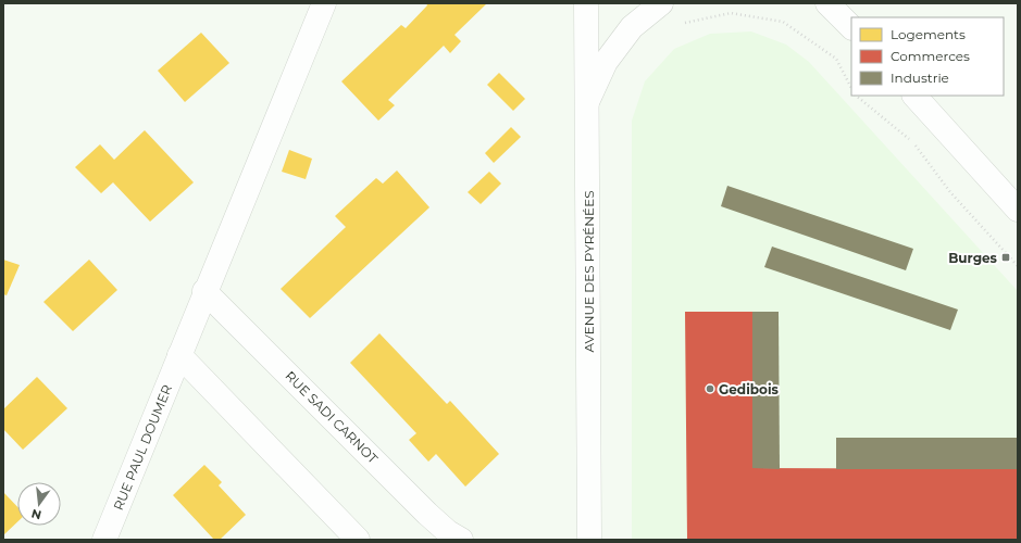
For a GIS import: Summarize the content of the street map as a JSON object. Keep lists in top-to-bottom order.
{
  "streets": {
    "street": ["AVENUE DES PYRÉNÉES", "RUE SADI CARNOT", "RUE PAUL DOUMER"]
  },
  "places": {
    "transit": ["Burges"],
    "other": ["Gedibois"]
  },
  "legend": ["Logements", "Commerces", "Industrie"],
  "north": "bottom"
}
